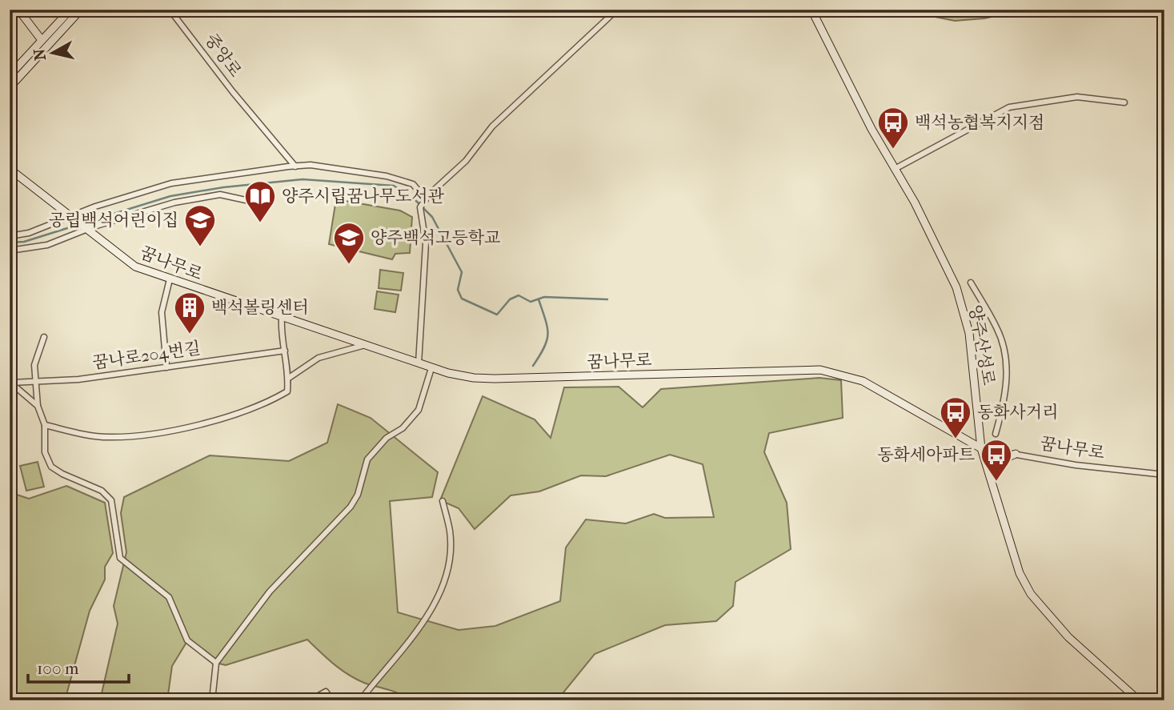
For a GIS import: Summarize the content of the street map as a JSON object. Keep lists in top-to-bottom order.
{
  "streets": {
    "street": [
      "중앙로",
      "꿈나무로",
      "양주산성로",
      "꿈나로204번길"
    ]
  },
  "crossings": [
    ["꿈나무로", "양주산성로"]
  ],
  "places": {
    "bus stop": ["백석농협복지지점", "동화사거리", "동화세아파트"],
    "library": ["양주시립꿈나무도서관"],
    "school or university": ["공립백석어린이집", "양주백석고등학교"],
    "building": ["백석볼링센터"]
  },
  "scale_bar": "100 m",
  "north": "left"
}
